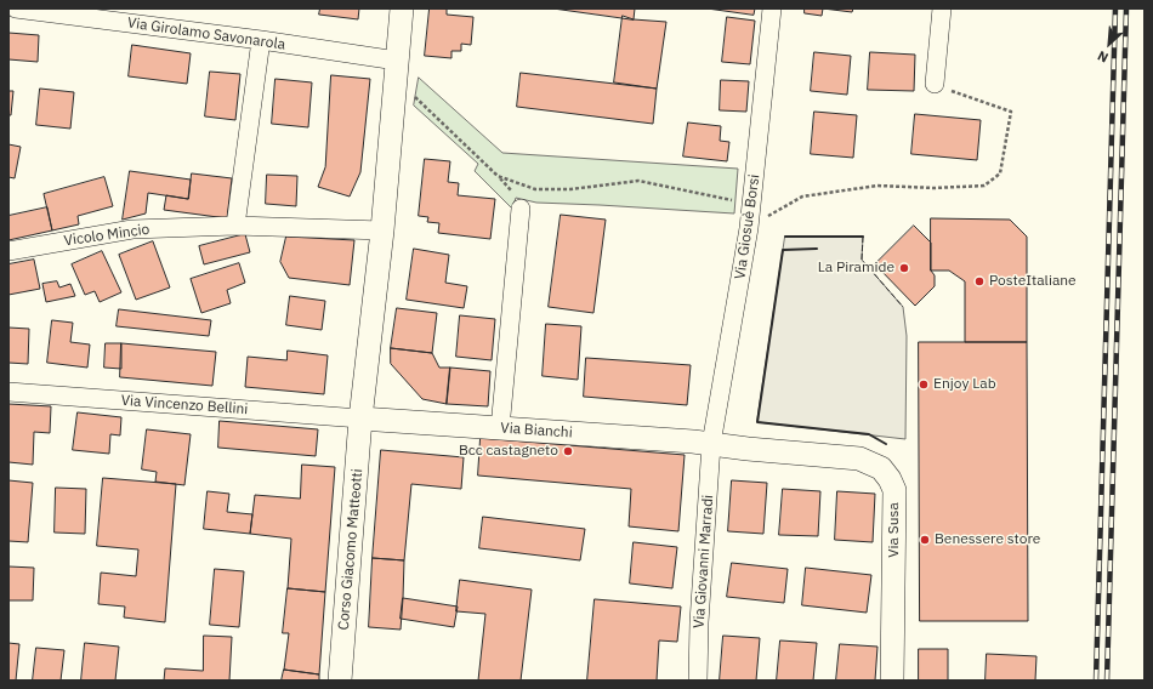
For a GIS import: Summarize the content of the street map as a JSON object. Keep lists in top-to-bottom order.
{
  "streets": {
    "street": [
      "Via Girolamo Savonarola",
      "Via Giosuè Borsi",
      "Vicolo Mincio",
      "Via Vincenzo Bellini",
      "Via Bianchi",
      "Via Susa",
      "Corso Giacomo Matteotti",
      "Via Giovanni Marradi"
    ]
  },
  "crossings": [
    ["Via Girolamo Savonarola", "Corso Giacomo Matteotti"],
    ["Via Giosuè Borsi", "Via Bianchi"],
    ["Via Giosuè Borsi", "Via Susa"],
    ["Via Giosuè Borsi", "Via Giovanni Marradi"],
    ["Vicolo Mincio", "Corso Giacomo Matteotti"],
    ["Via Vincenzo Bellini", "Via Bianchi"],
    ["Via Vincenzo Bellini", "Corso Giacomo Matteotti"],
    ["Via Bianchi", "Via Susa"],
    ["Via Bianchi", "Corso Giacomo Matteotti"],
    ["Via Bianchi", "Via Giovanni Marradi"],
    ["Via Susa", "Via Giovanni Marradi"]
  ],
  "places": [
    "La Piramide",
    "PosteItaliane",
    "Enjoy Lab",
    "Bcc castagneto",
    "Benessere store"
  ],
  "north": "bottom left"
}
